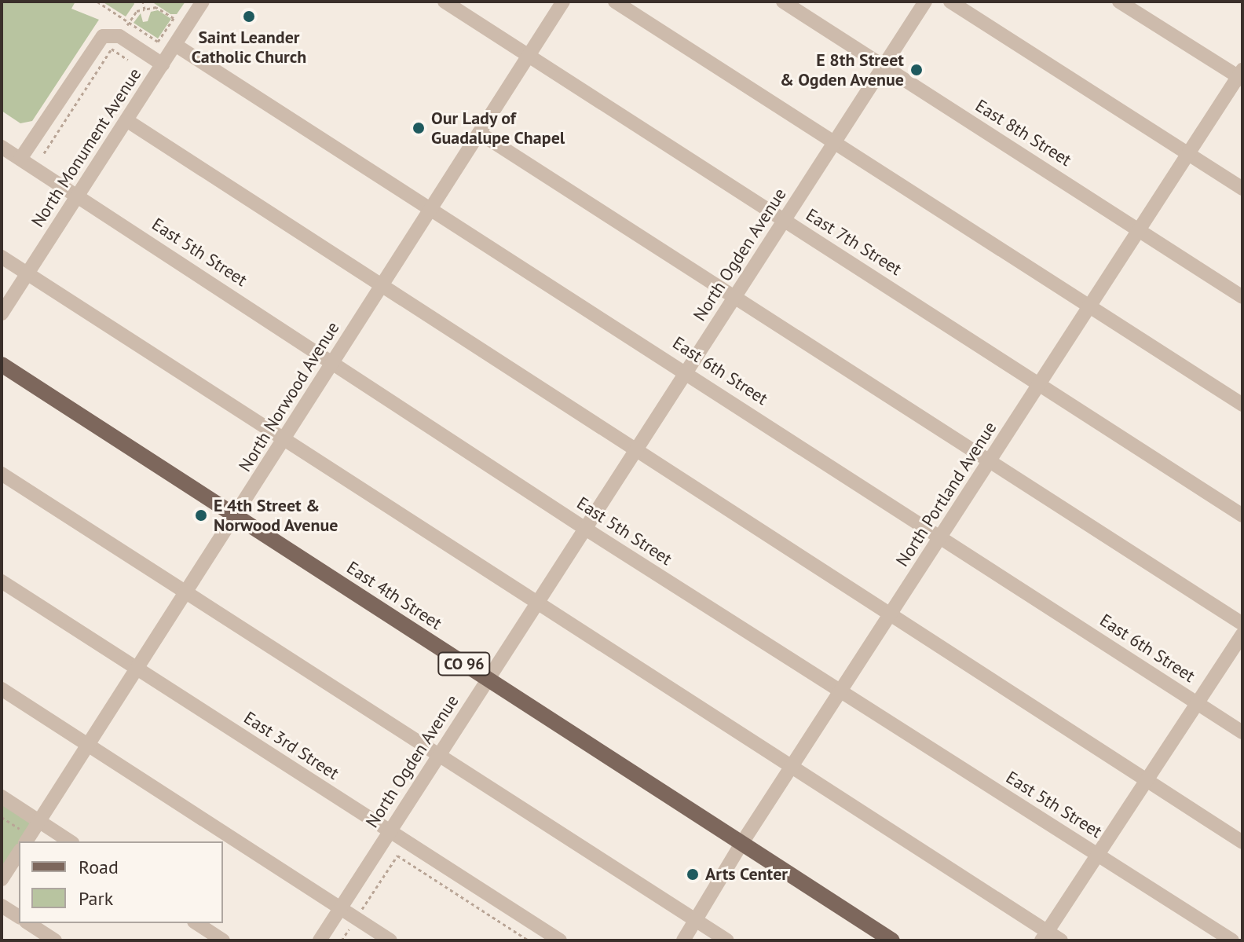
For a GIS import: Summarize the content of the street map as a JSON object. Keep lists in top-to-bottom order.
{
  "streets": {
    "main road": ["East 4th Street", "CO 96"],
    "street": [
      "East 8th Street",
      "North Monument Avenue",
      "East 7th Street",
      "East 5th Street",
      "North Ogden Avenue",
      "East 6th Street",
      "North Norwood Avenue",
      "North Portland Avenue",
      "East 3rd Street"
    ]
  },
  "crossings": [
    ["East 8th Street", "North Ogden Avenue"],
    ["East 8th Street", "North Portland Avenue"],
    ["North Monument Avenue", "East 5th Street"],
    ["North Monument Avenue", "East 6th Street"],
    ["East 7th Street", "North Ogden Avenue"],
    ["East 7th Street", "North Norwood Avenue"],
    ["East 7th Street", "North Portland Avenue"],
    ["East 5th Street", "North Ogden Avenue"],
    ["East 5th Street", "North Norwood Avenue"],
    ["East 5th Street", "North Portland Avenue"],
    ["North Ogden Avenue", "East 6th Street"],
    ["North Ogden Avenue", "East 4th Street"],
    ["North Ogden Avenue", "East 3rd Street"],
    ["East 6th Street", "North Norwood Avenue"],
    ["East 6th Street", "North Portland Avenue"],
    ["North Norwood Avenue", "East 4th Street"],
    ["North Norwood Avenue", "East 3rd Street"],
    ["North Portland Avenue", "East 4th Street"]
  ],
  "places": [
    "Saint Leander Catholic Church",
    "E 8th Street & Ogden Avenue",
    "Our Lady of Guadalupe Chapel",
    "E 4th Street & Norwood Avenue",
    "Arts Center"
  ],
  "legend": ["Road", "Park"]
}
